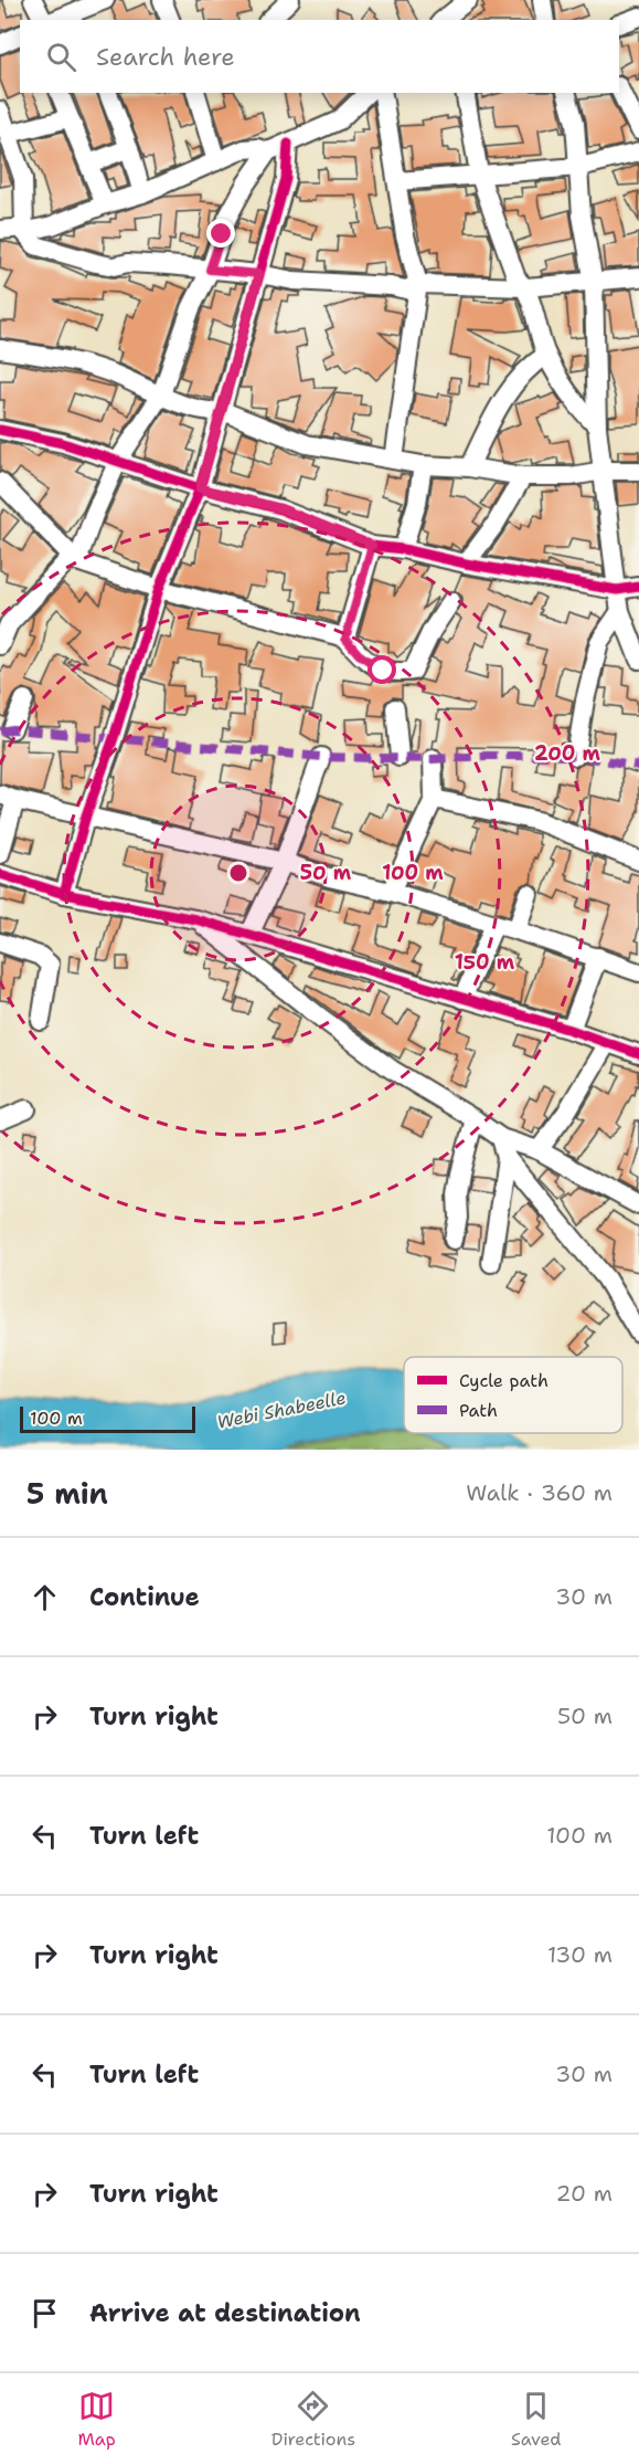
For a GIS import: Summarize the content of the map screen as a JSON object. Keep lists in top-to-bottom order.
{
  "water": ["Webi Shabeelle"],
  "legend": ["Cycle path", "Path"],
  "scale_bar": "100 m",
  "page": {
    "search": "Search here",
    "scale": "100 m",
    "heading": ["5 min", "Walk · 360 m"],
    "list": [
      ["Continue", "30 m"],
      ["Turn right", "50 m"],
      ["Turn left", "100 m"],
      ["Turn right", "130 m"],
      ["Turn left", "30 m"],
      ["Turn right", "20 m"],
      "Arrive at destination"
    ],
    "nav": ["Map", "Directions", "Saved"]
  },
  "rings": [
    "200 m",
    "50 m",
    "100 m",
    "150 m"
  ]
}
